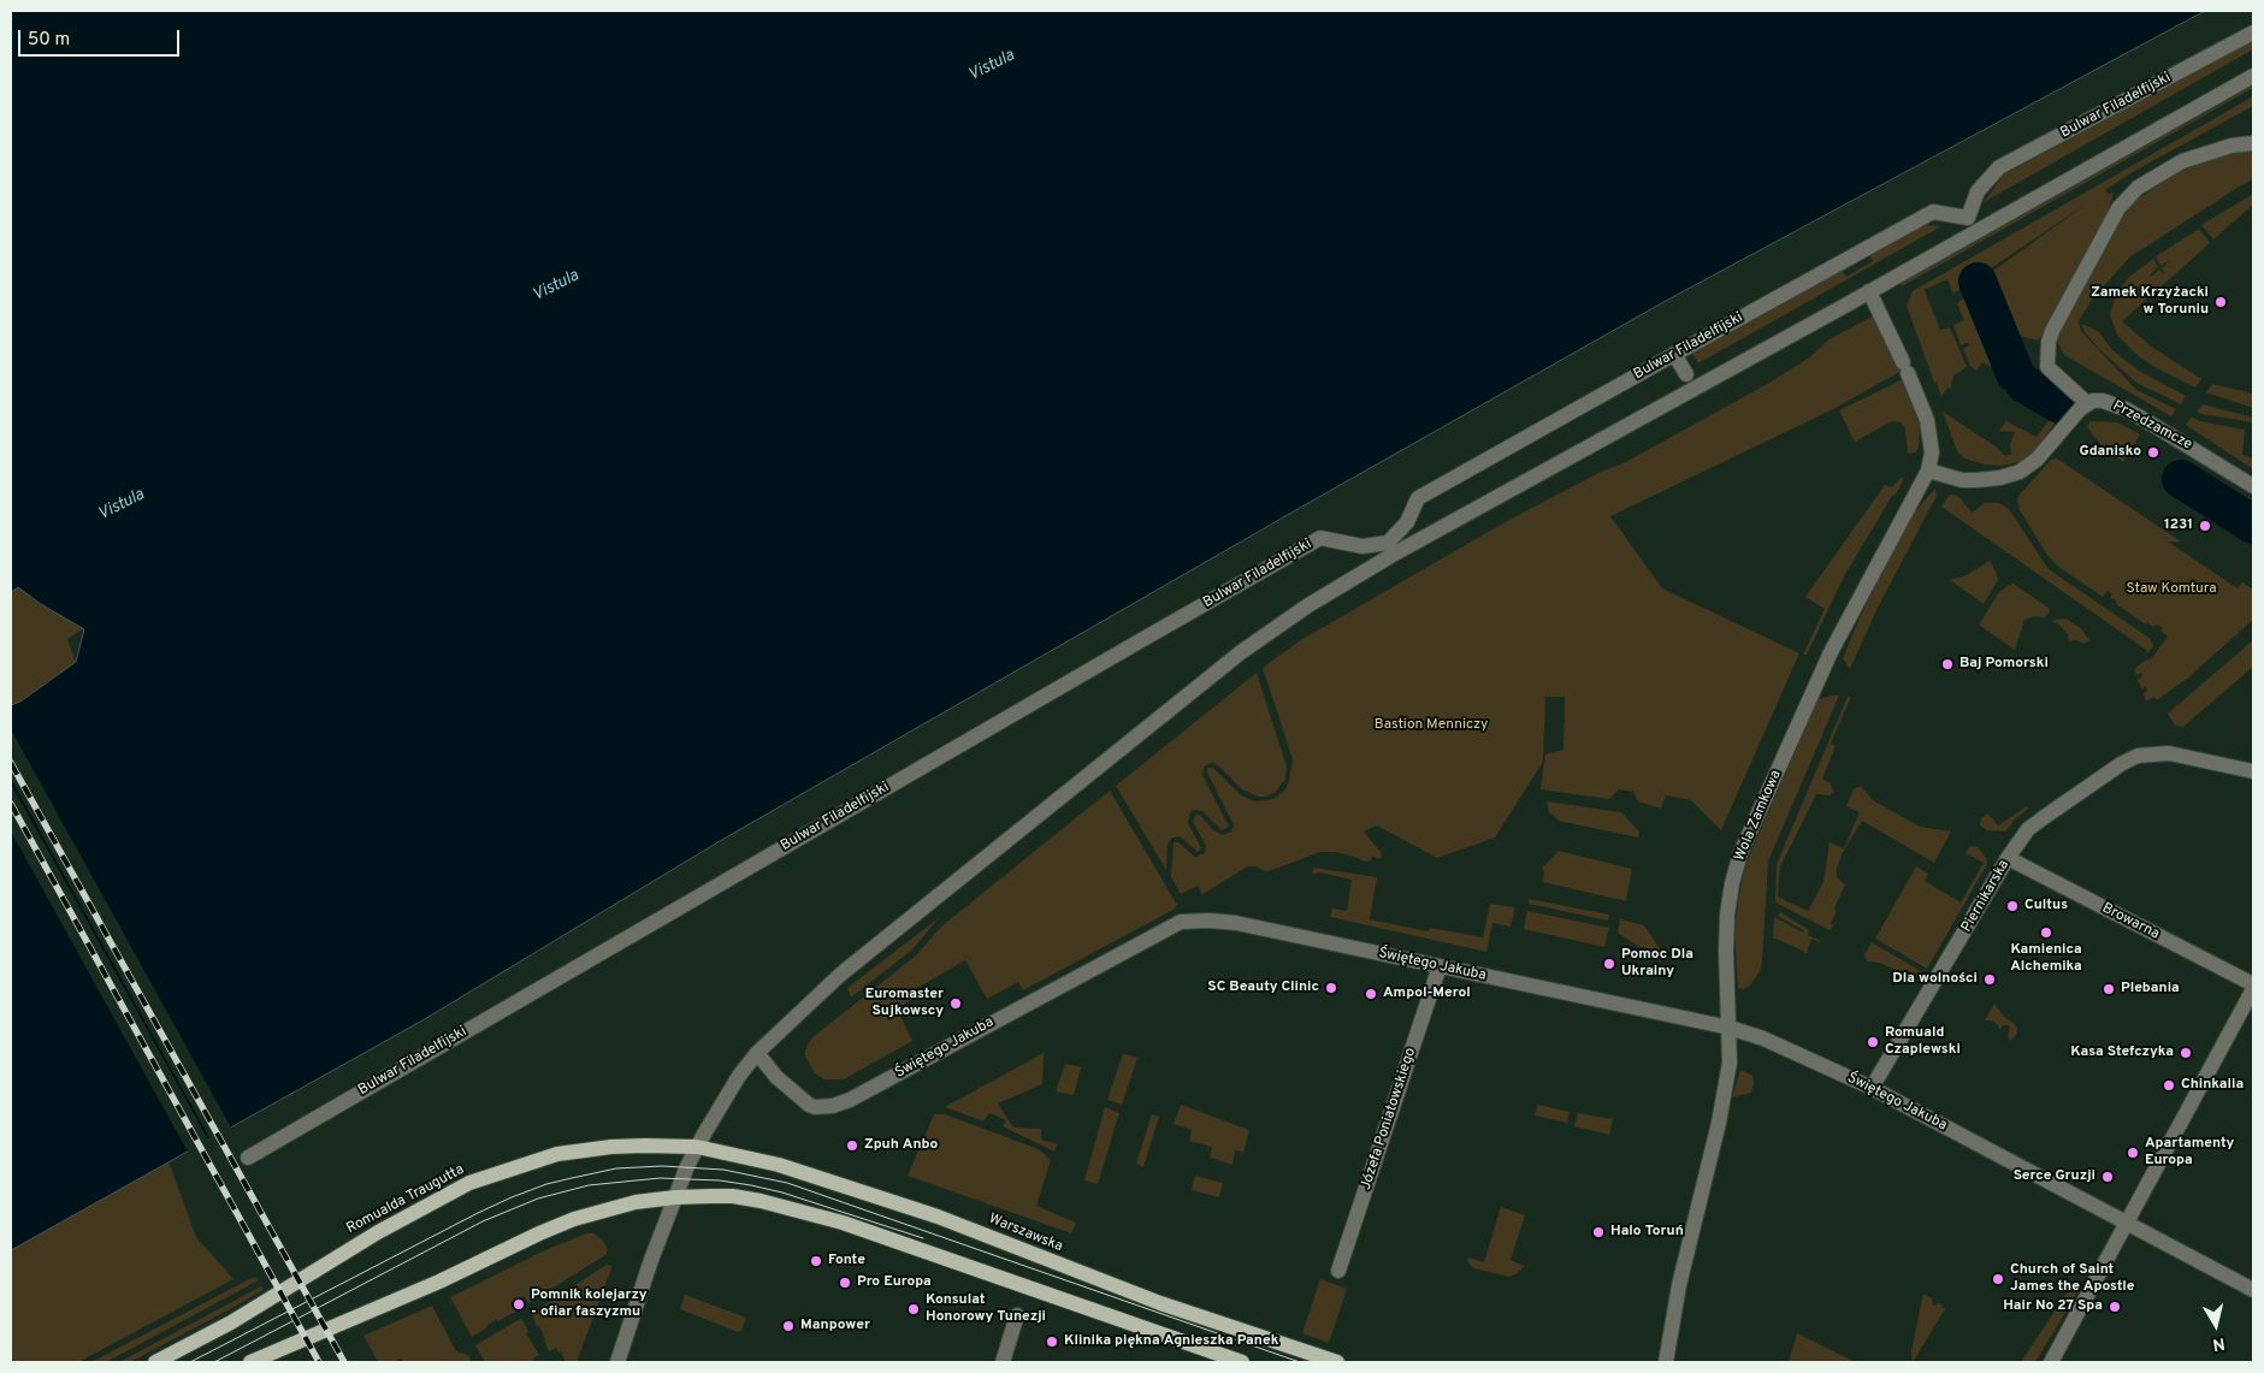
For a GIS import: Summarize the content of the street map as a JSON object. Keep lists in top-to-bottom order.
{
  "streets": {
    "main road": ["Romualda Traugutta", "Warszawska"],
    "street": [
      "Bulwar Filadelfijski",
      "Przedzamcze",
      "Wola Zamkowa",
      "Piernikarska",
      "Browarna",
      "Świętego Jakuba",
      "Józefa Poniatowskiego"
    ]
  },
  "crossings": [
    ["Wola Zamkowa", "Świętego Jakuba"],
    ["Piernikarska", "Browarna"],
    ["Piernikarska", "Świętego Jakuba"],
    ["Świętego Jakuba", "Józefa Poniatowskiego"],
    ["Romualda Traugutta", "Warszawska"]
  ],
  "water": ["Vistula"],
  "parks": ["Staw Komtura", "Bastion Menniczy"],
  "places": [
    "Zamek Krzyżacki w Toruniu",
    "Gdanisko",
    "1231",
    "Baj Pomorski",
    "Cultus",
    "Kamienica Alchemika",
    "Pomoc Dla Ukrainy",
    "Dla wolności",
    "SC Beauty Clinic",
    "Plebania",
    "Ampol-Merol",
    "Euromaster Sujkowscy",
    "Romuald Czaplewski",
    "Kasa Stefczyka",
    "Chinkalia",
    "Zpuh Anbo",
    "Apartamenty Europa",
    "Serce Gruzji",
    "Halo Toruń",
    "Fonte",
    "Church of Saint James the Apostle",
    "Pro Europa",
    "Pomnik kolejarzy - ofiar faszyzmu",
    "Hair No 27 Spa",
    "Konsulat Honorowy Tunezji",
    "Manpower",
    "Klinika piękna Agnieszka Panek"
  ],
  "scale_bar": "50 m",
  "north": "bottom"
}
